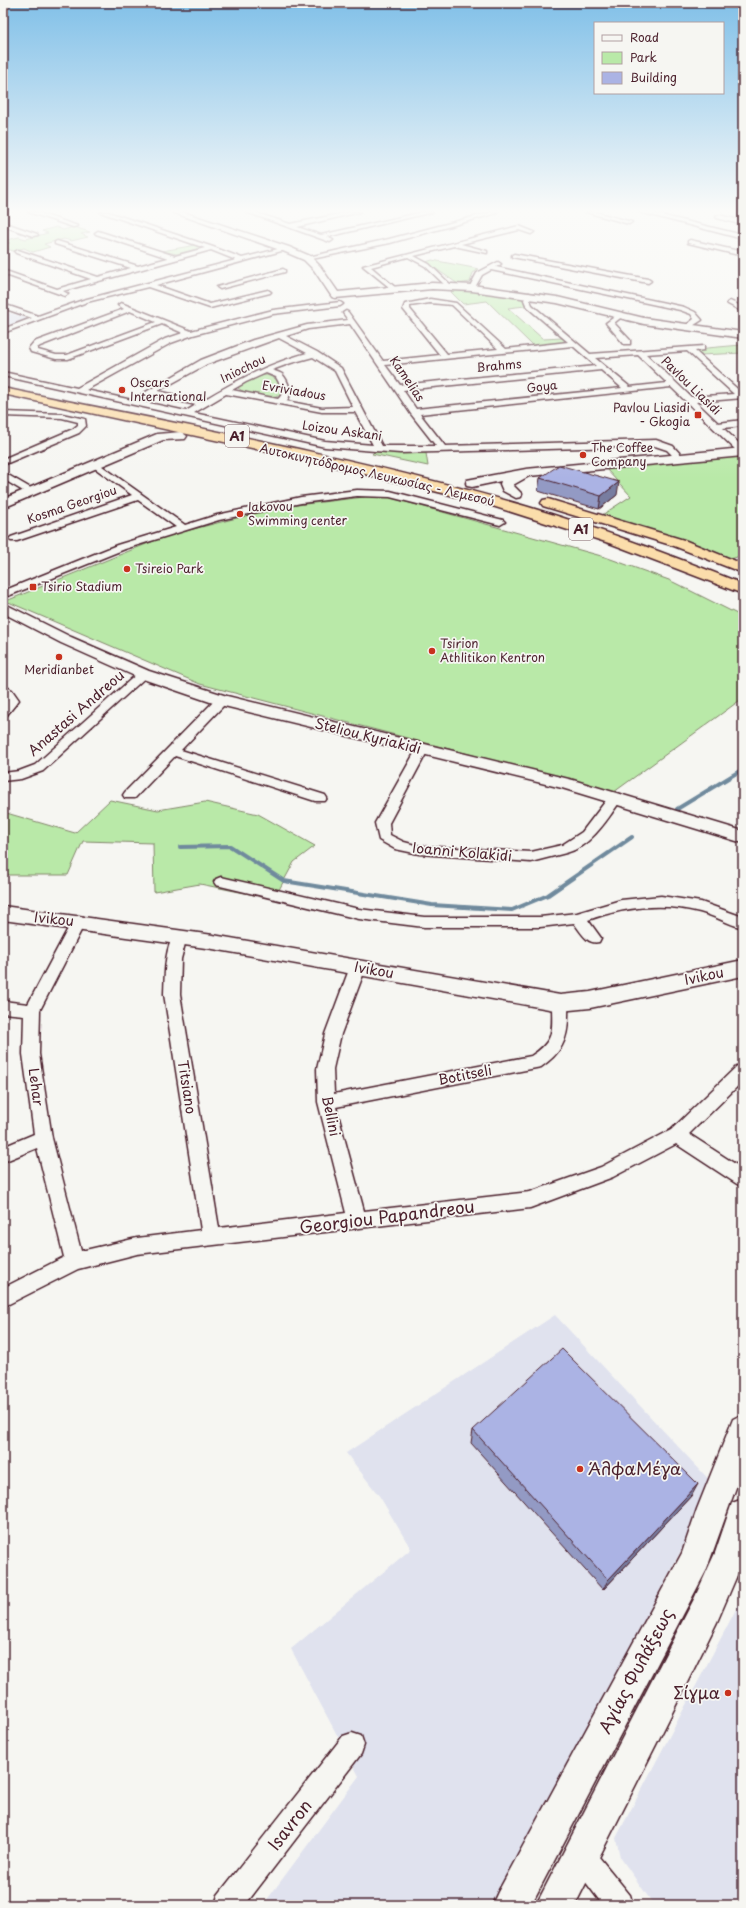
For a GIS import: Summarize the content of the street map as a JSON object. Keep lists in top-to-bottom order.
{
  "streets": {
    "highway": ["A1", "Αυτοκινητόδρομος Λευκωσίας - Λεμεσού"],
    "street": [
      "Brahms",
      "Iniochou",
      "Kamelias",
      "Pavlou Liasidi",
      "Goya",
      "Evriviadous",
      "Loizou Askani",
      "Kosma Georgiou",
      "Anastasi Andreou",
      "Steliou Kyriakidi",
      "Ioanni Kolakidi",
      "Ivikou",
      "Botitseli",
      "Lehar",
      "Titsiano",
      "Bellini",
      "Georgiou Papandreou",
      "Αγίας Φυλάξεως",
      "Isavron"
    ]
  },
  "crossings": [
    ["Brahms", "Kamelias"],
    ["Iniochou", "Evriviadous"],
    ["Iniochou", "Loizou Askani"],
    ["Kamelias", "Goya"],
    ["Kamelias", "Loizou Askani"],
    ["Pavlou Liasidi", "Goya"],
    ["Anastasi Andreou", "Steliou Kyriakidi"],
    ["Steliou Kyriakidi", "Ioanni Kolakidi"],
    ["Ivikou", "Botitseli"],
    ["Ivikou", "Lehar"],
    ["Ivikou", "Titsiano"],
    ["Ivikou", "Bellini"],
    ["Botitseli", "Bellini"],
    ["Lehar", "Georgiou Papandreou"],
    ["Titsiano", "Georgiou Papandreou"],
    ["Bellini", "Georgiou Papandreou"]
  ],
  "places": {
    "other": [
      "Oscars International",
      "The Coffee Company",
      "Iakovou Swimming center",
      "Tsireio Park",
      "Tsirion Athlitikon Kentron",
      "Meridianbet",
      "ΆλφαΜέγα",
      "Σίγμα"
    ],
    "transit": ["Pavlou Liasidi - Gkogia", "Tsirio Stadium"]
  },
  "legend": ["Road", "Park", "Building"]
}
